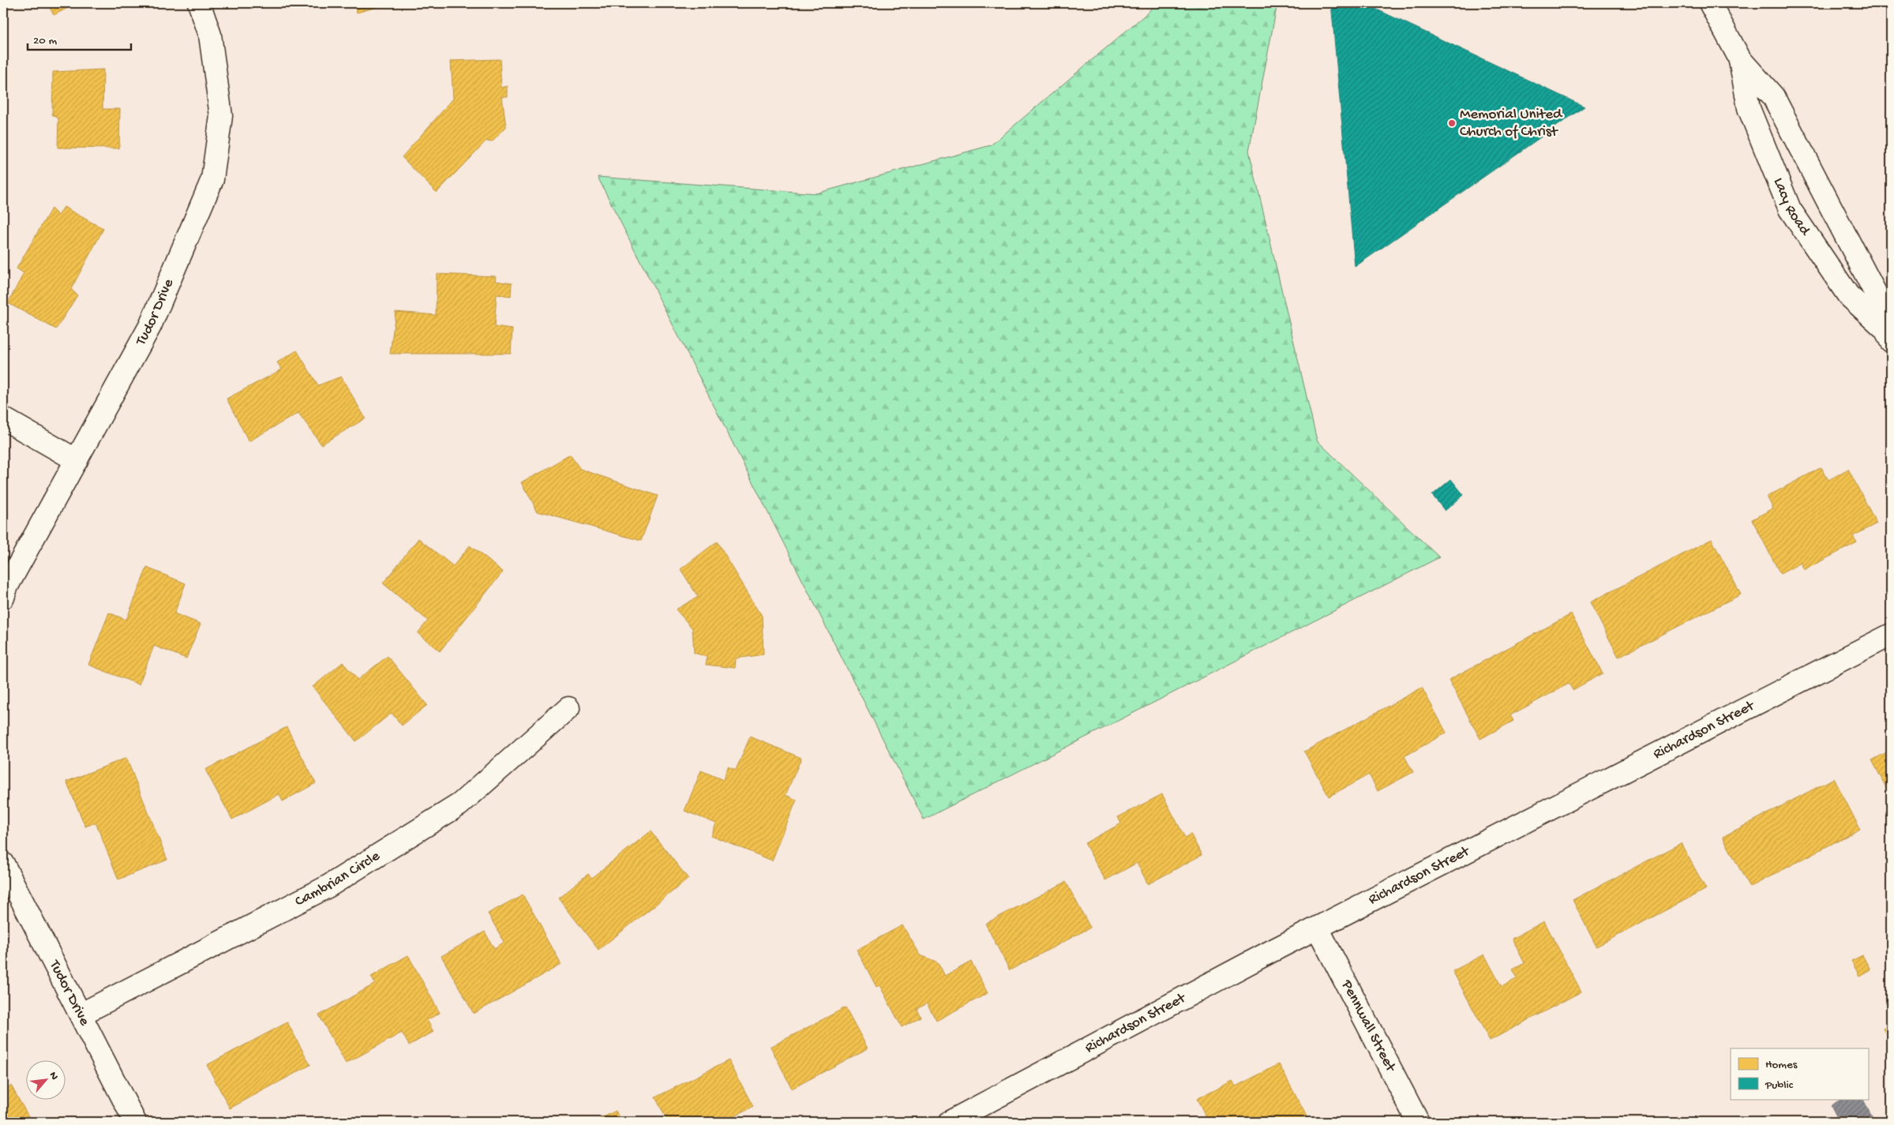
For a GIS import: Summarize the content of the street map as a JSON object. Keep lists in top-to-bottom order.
{
  "streets": {
    "street": [
      "Lacy Road",
      "Tudor Drive",
      "Richardson Street",
      "Cambrian Circle",
      "Pennwall Street"
    ]
  },
  "crossings": [
    ["Tudor Drive", "Cambrian Circle"],
    ["Richardson Street", "Pennwall Street"]
  ],
  "places": ["Memorial United Church of Christ"],
  "legend": ["Homes", "Public"],
  "scale_bar": "20 m",
  "north": "top right"
}
